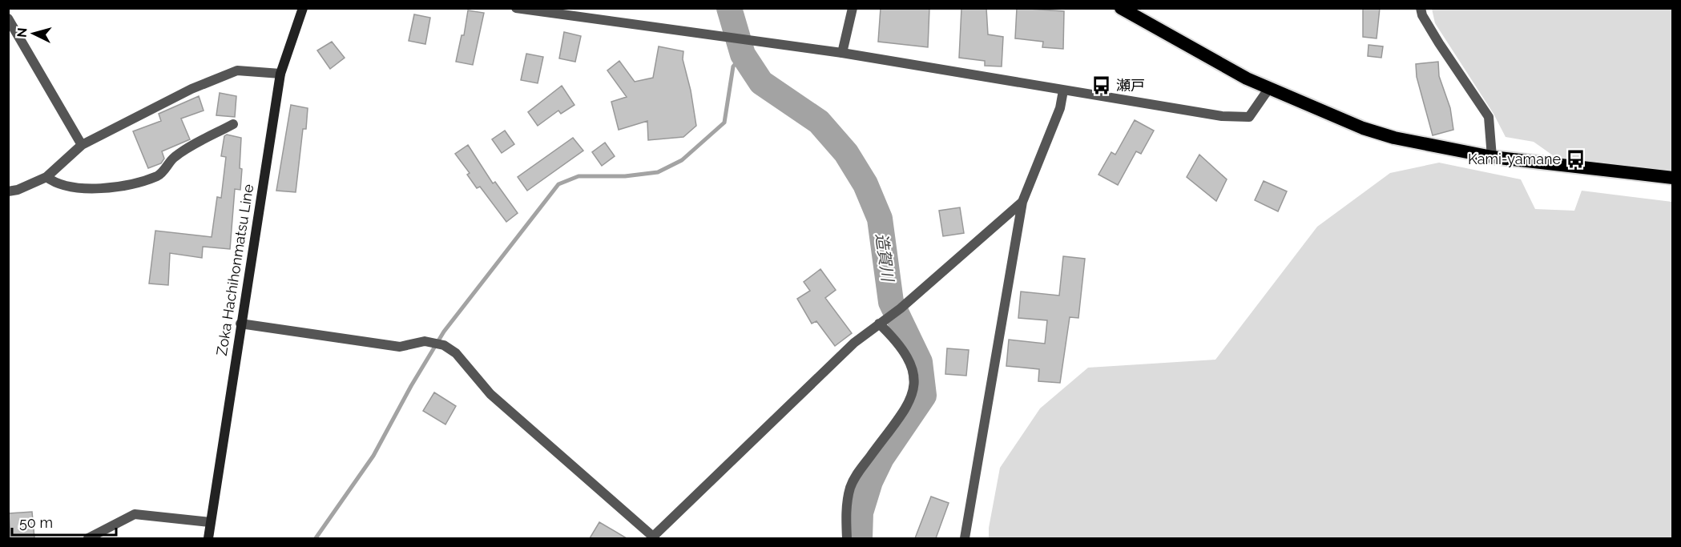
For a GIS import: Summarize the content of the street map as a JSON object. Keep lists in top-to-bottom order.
{
  "streets": {
    "main road": ["Zoka Hachihonmatsu Line"]
  },
  "water": ["造賀川"],
  "places": {
    "bus stop": ["瀬戸", "Kami-yamane"]
  },
  "scale_bar": "50 m",
  "north": "left"
}
